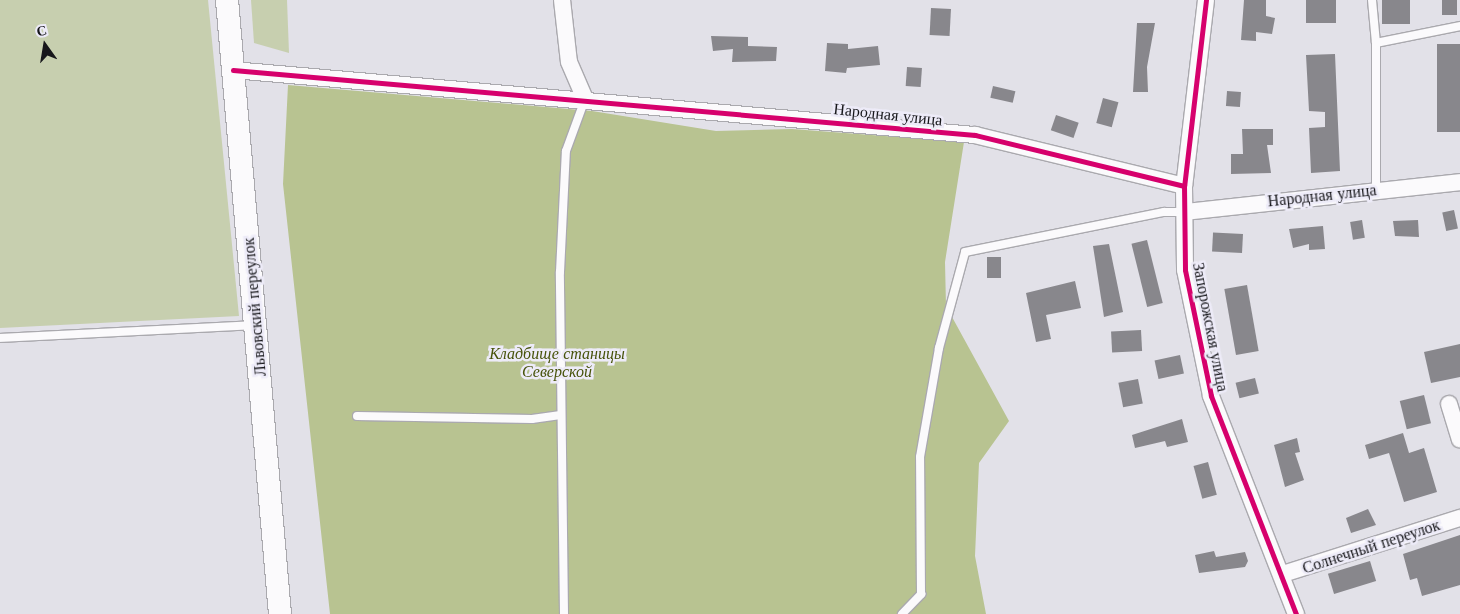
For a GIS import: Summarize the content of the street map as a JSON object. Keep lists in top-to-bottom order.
{
  "streets": {
    "main road": ["Львовский переулок"],
    "street": ["Народная улица", "Запорожская улица", "Солнечный переулок"]
  },
  "crossings": [
    ["Народная улица", "Львовский переулок"],
    ["Народная улица", "Запорожская улица"],
    ["Запорожская улица", "Солнечный переулок"]
  ],
  "parks": ["Кладбище станицы Северской"],
  "north": "top"
}
